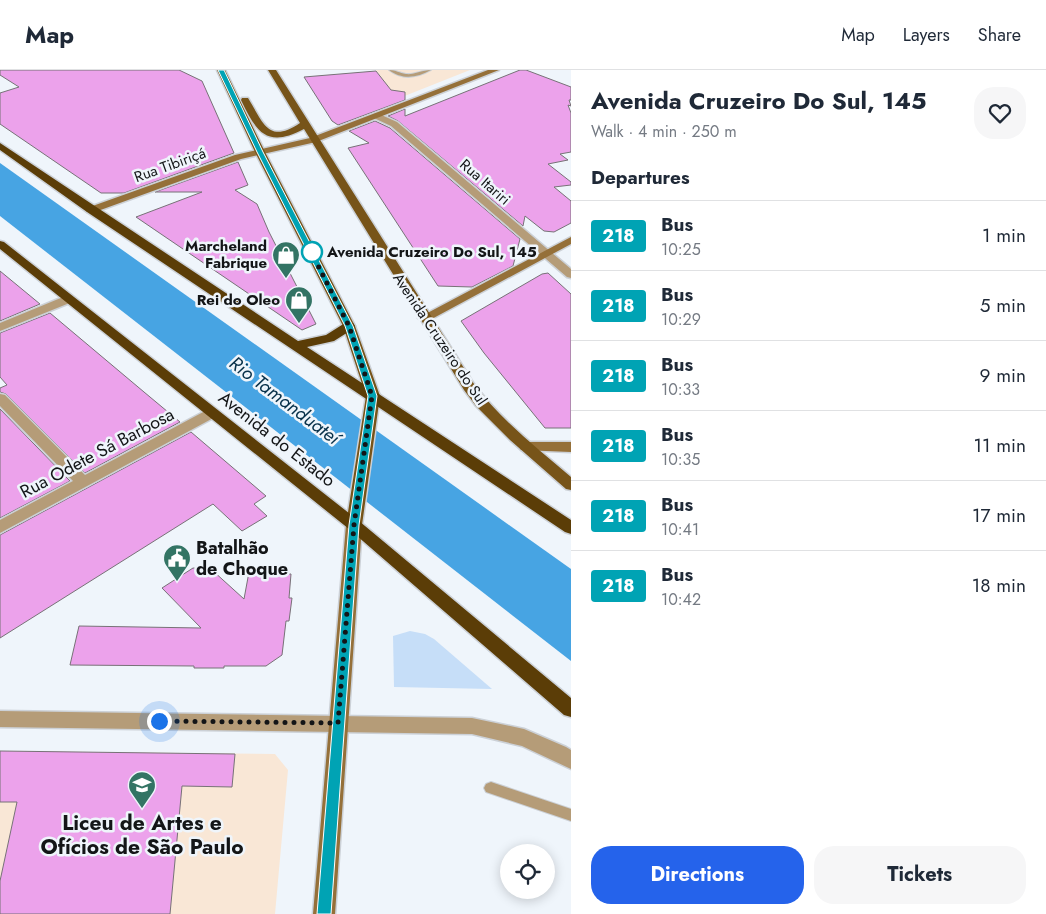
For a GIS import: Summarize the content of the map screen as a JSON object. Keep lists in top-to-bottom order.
{
  "streets": {
    "highway": ["Avenida do Estado"],
    "main road": ["Avenida Cruzeiro do Sul"],
    "street": ["Rua Tibiriçá", "Rua Itariri", "Rua Odete Sá Barbosa"]
  },
  "crossings": [
    ["Rua Tibiriçá", "Rua Itariri"],
    ["Rua Tibiriçá", "Avenida Cruzeiro do Sul"],
    ["Avenida do Estado", "Rua Odete Sá Barbosa"]
  ],
  "water": ["Rio Tamanduateí"],
  "places": {
    "other": ["Avenida Cruzeiro Do Sul, 145"],
    "shop": ["Marcheland Fabrique", "Rei do Oleo"],
    "public building": ["Batalhão de Choque"],
    "school or university": ["Liceu de Artes e Ofícios de São Paulo"]
  },
  "lines": ["bus line 218"],
  "page": {
    "header": "Map",
    "nav": ["Map", "Layers", "Share"],
    "heading": [
      ["Avenida Cruzeiro Do Sul, 145", "Walk · 4 min · 250 m"],
      "Departures"
    ],
    "list": [
      {
        "mark": "218",
        "name": "Bus",
        "note": "10:25",
        "value": "1 min"
      },
      {
        "mark": "218",
        "name": "Bus",
        "note": "10:29",
        "value": "5 min"
      },
      {
        "mark": "218",
        "name": "Bus",
        "note": "10:33",
        "value": "9 min"
      },
      {
        "mark": "218",
        "name": "Bus",
        "note": "10:35",
        "value": "11 min"
      },
      {
        "mark": "218",
        "name": "Bus",
        "note": "10:41",
        "value": "17 min"
      },
      {
        "mark": "218",
        "name": "Bus",
        "note": "10:42",
        "value": "18 min"
      }
    ],
    "buttons": ["Directions", "Tickets"]
  }
}
